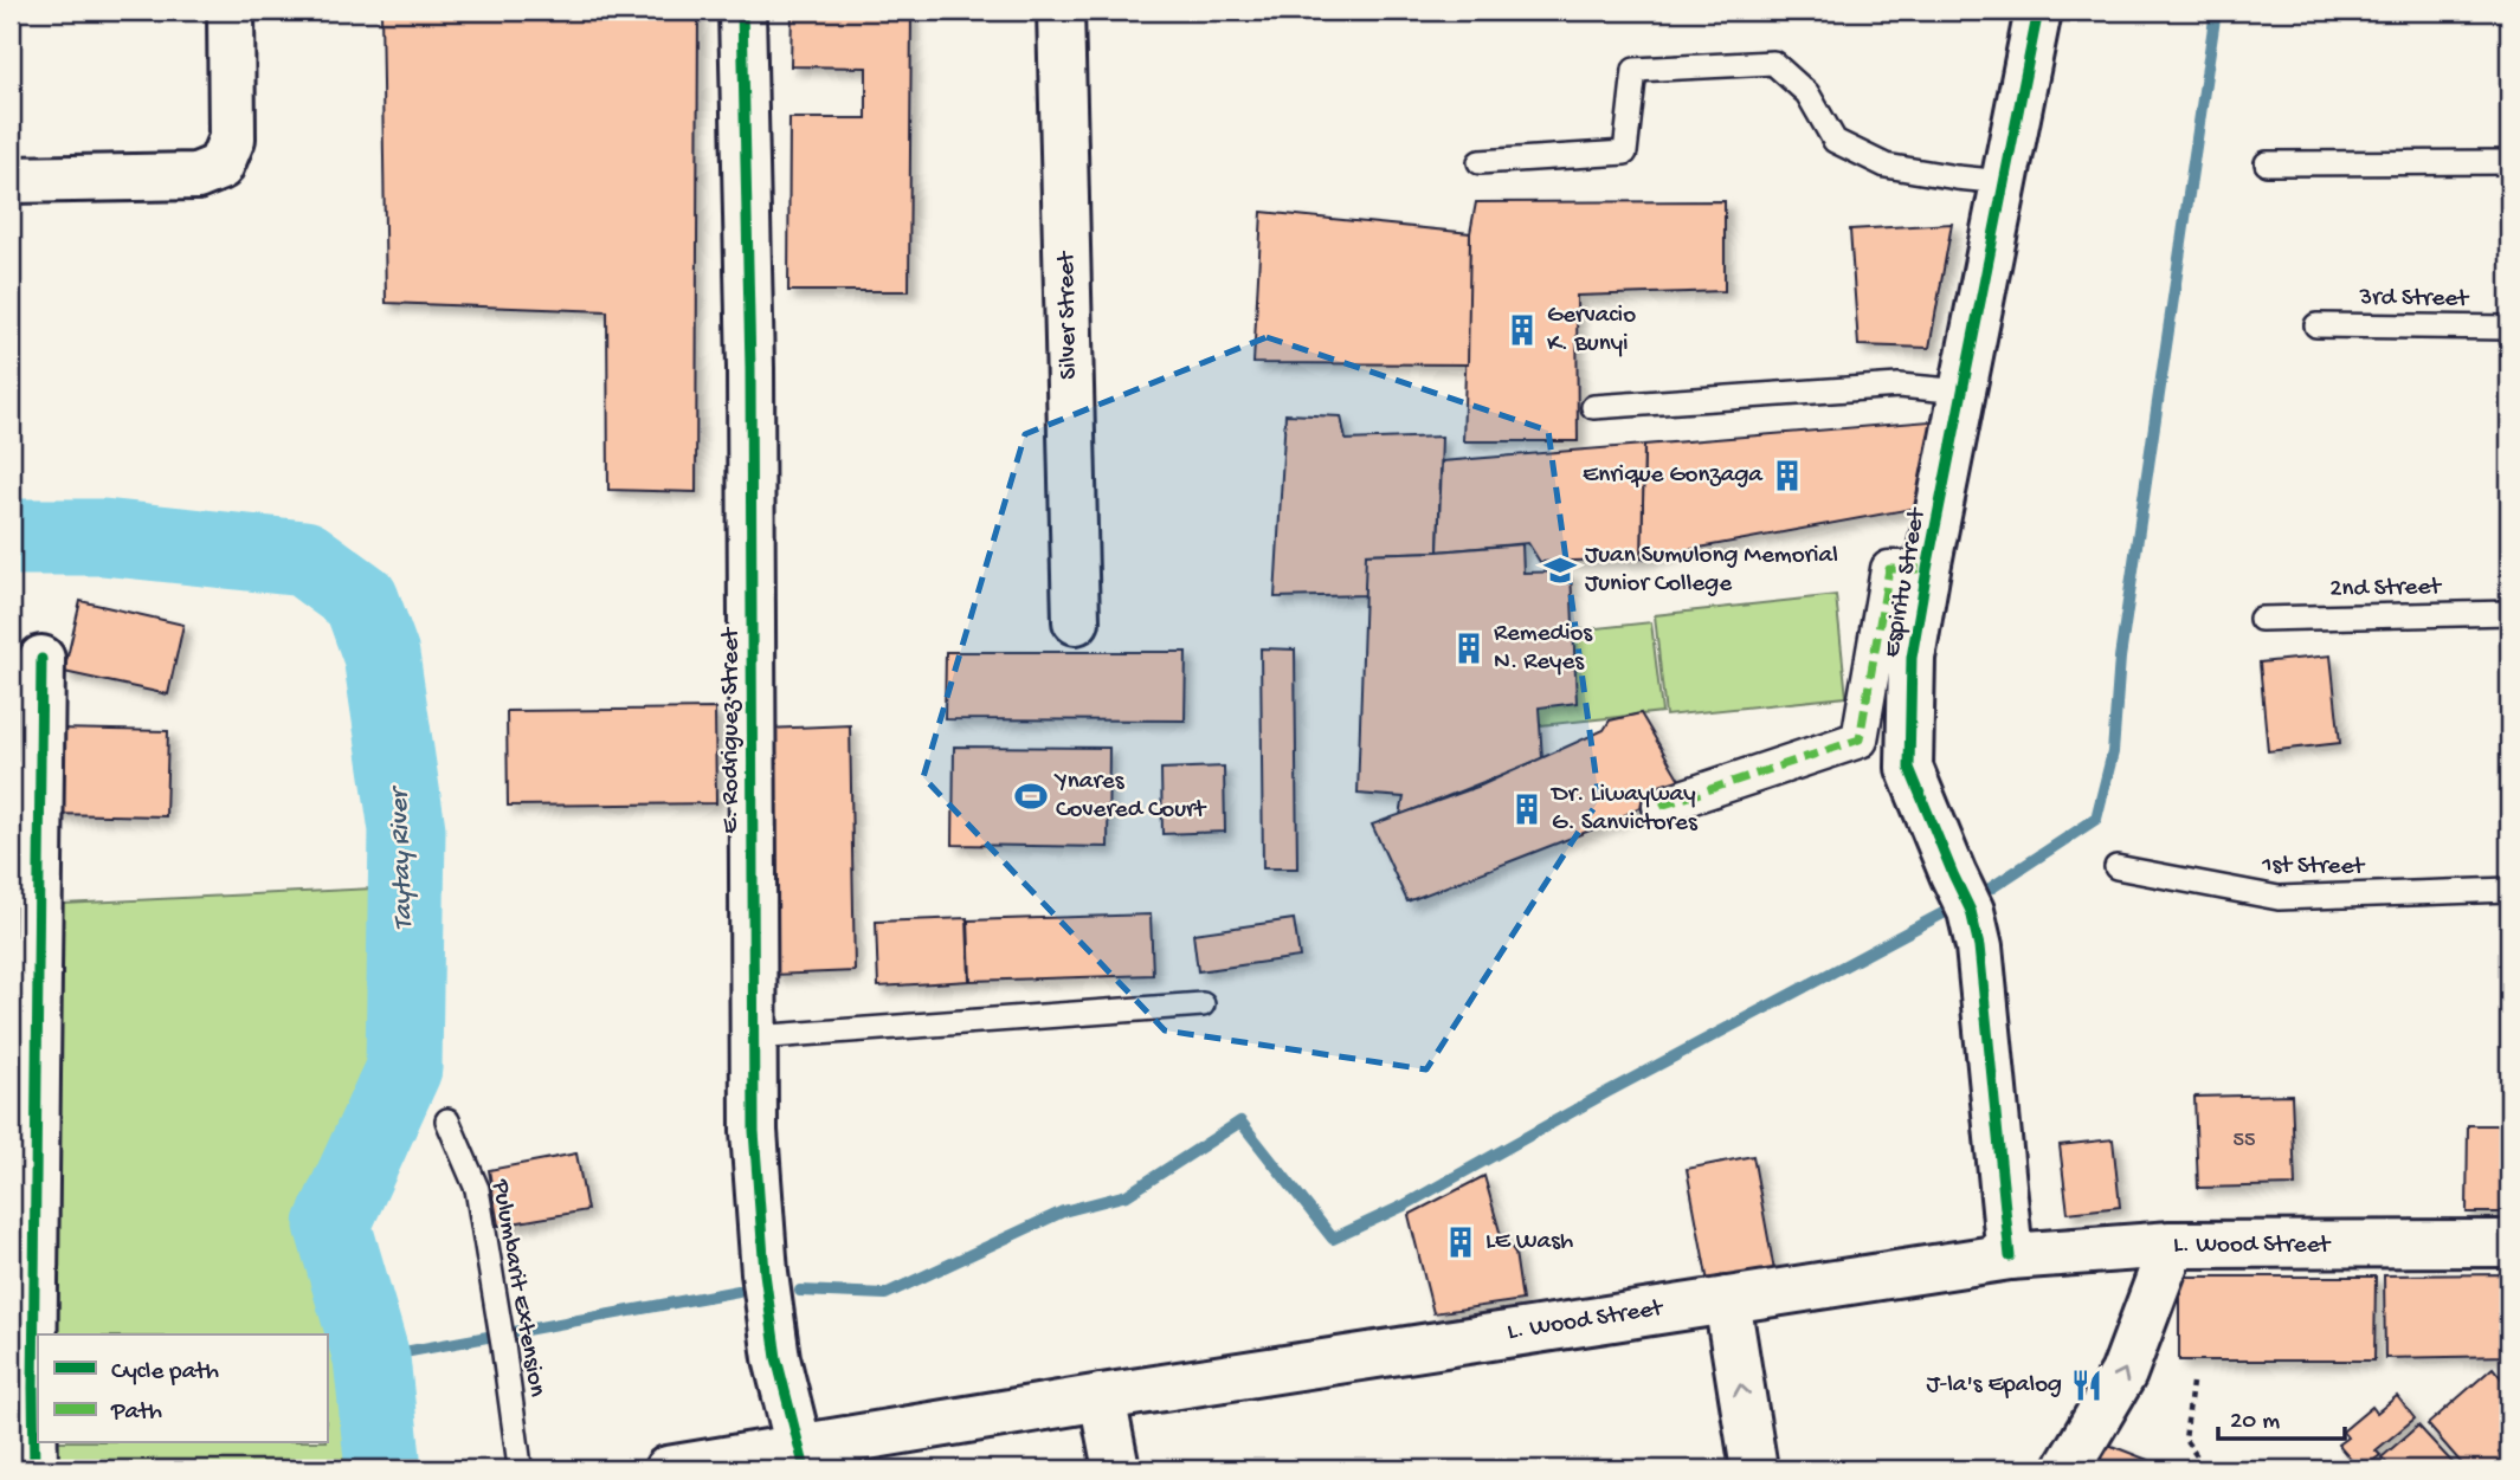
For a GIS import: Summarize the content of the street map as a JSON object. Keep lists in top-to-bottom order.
{
  "streets": {
    "street": [
      "Silver Street",
      "Espiritu Street",
      "E. Rodriguez Street",
      "L. Wood Street"
    ],
    "lane": [
      "3rd Street",
      "2nd Street",
      "1st Street",
      "Pulumbarit Extension"
    ]
  },
  "crossings": [
    ["Espiritu Street", "L. Wood Street"],
    ["E. Rodriguez Street", "L. Wood Street"]
  ],
  "water": ["Taytay River"],
  "places": {
    "building": [
      "Gervacio K. Bunyi",
      "Enrique Gonzaga",
      "Remedios N. Reyes",
      "Dr. Liwayway G. Sanvictores",
      "LE Wash"
    ],
    "school or university": ["Juan Sumulong Memorial Junior College"],
    "sports": ["Ynares Covered Court"],
    "restaurant": ["J-la's Epalog"]
  },
  "house_numbers": ["55"],
  "legend": ["Cycle path", "Path"],
  "scale_bar": "20 m"
}
